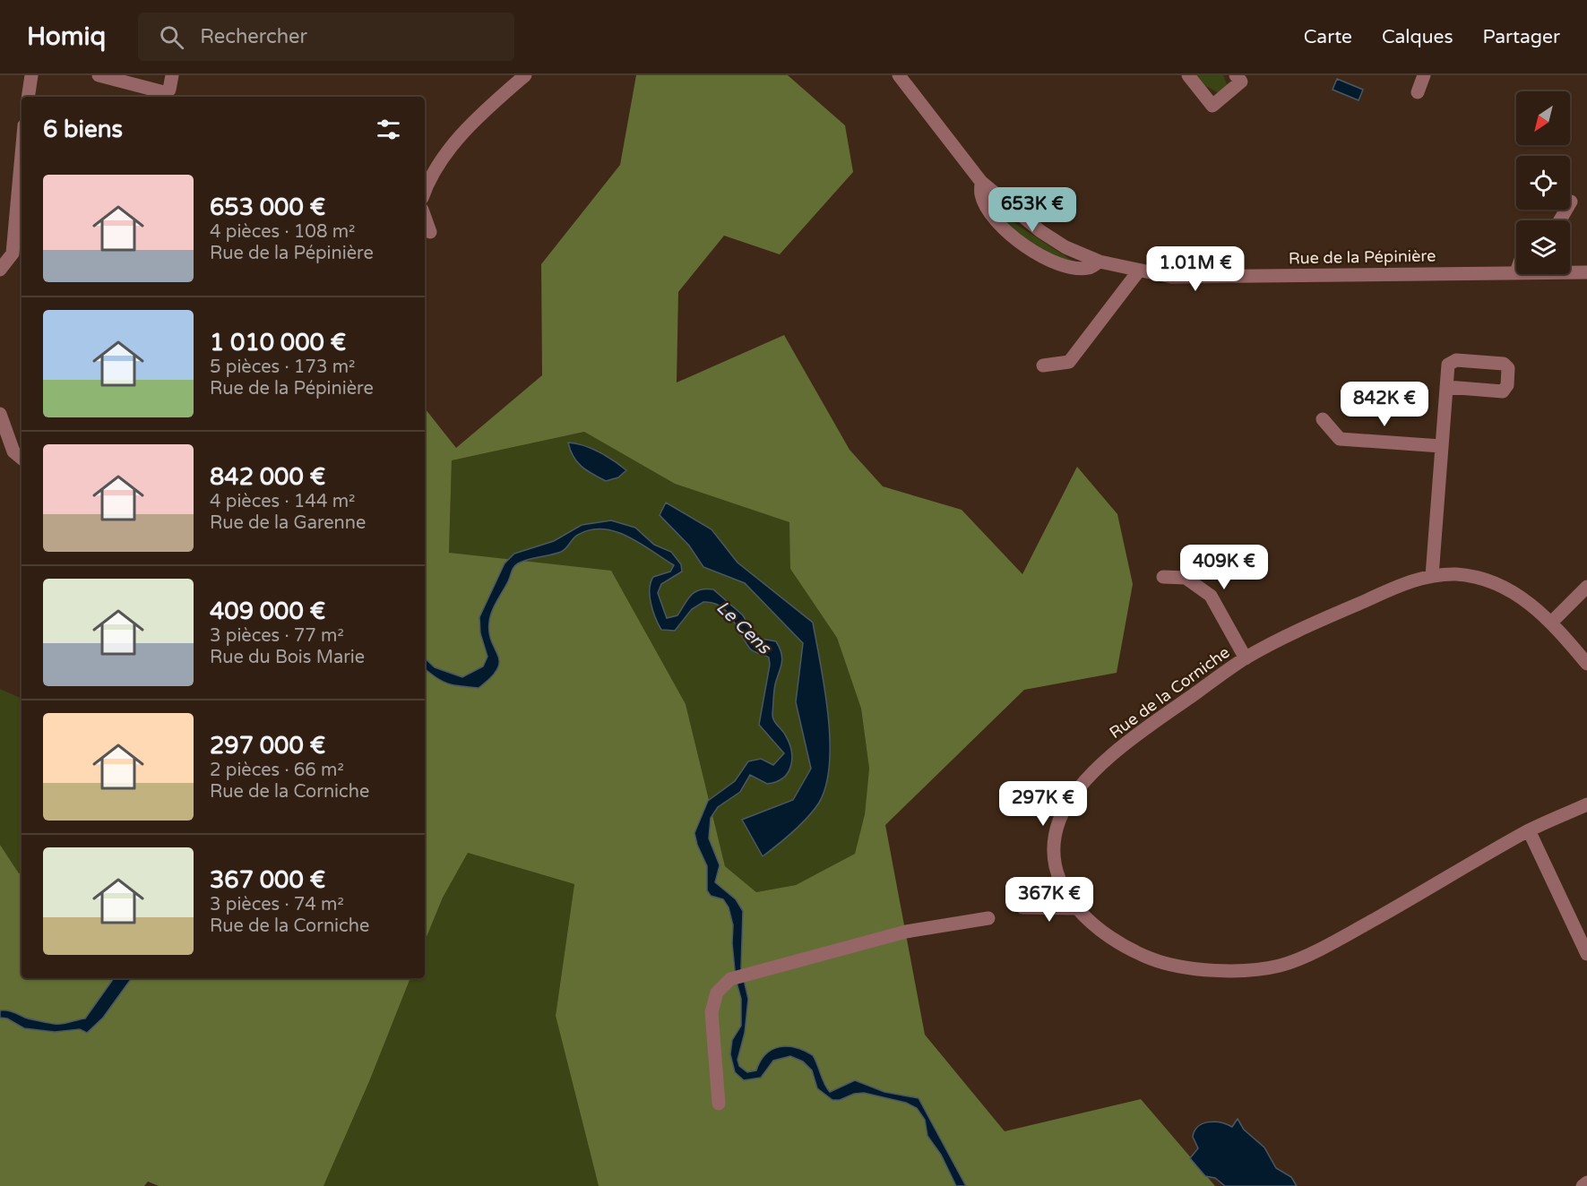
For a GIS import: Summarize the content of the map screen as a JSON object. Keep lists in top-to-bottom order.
{
  "streets": {
    "street": ["Rue de la Pépinière", "Rue de la Corniche"]
  },
  "water": ["Le Cens"],
  "north": "bottom left",
  "page": {
    "header": "Homiq",
    "search": "Rechercher",
    "nav": ["Carte", "Calques", "Partager"],
    "heading": "6 biens",
    "list": [
      {
        "name": "653 000 €",
        "note": "4 pièces · 108 m² · Rue de la Pépinière"
      },
      {
        "name": "1 010 000 €",
        "note": "5 pièces · 173 m² · Rue de la Pépinière"
      },
      {
        "name": "842 000 €",
        "note": "4 pièces · 144 m² · Rue de la Garenne"
      },
      {
        "name": "409 000 €",
        "note": "3 pièces · 77 m² · Rue du Bois Marie"
      },
      {
        "name": "297 000 €",
        "note": "2 pièces · 66 m² · Rue de la Corniche"
      },
      {
        "name": "367 000 €",
        "note": "3 pièces · 74 m² · Rue de la Corniche"
      }
    ],
    "price": [
      "653K €",
      "1.01M €",
      "842K €",
      "409K €",
      "297K €",
      "367K €"
    ]
  }
}
